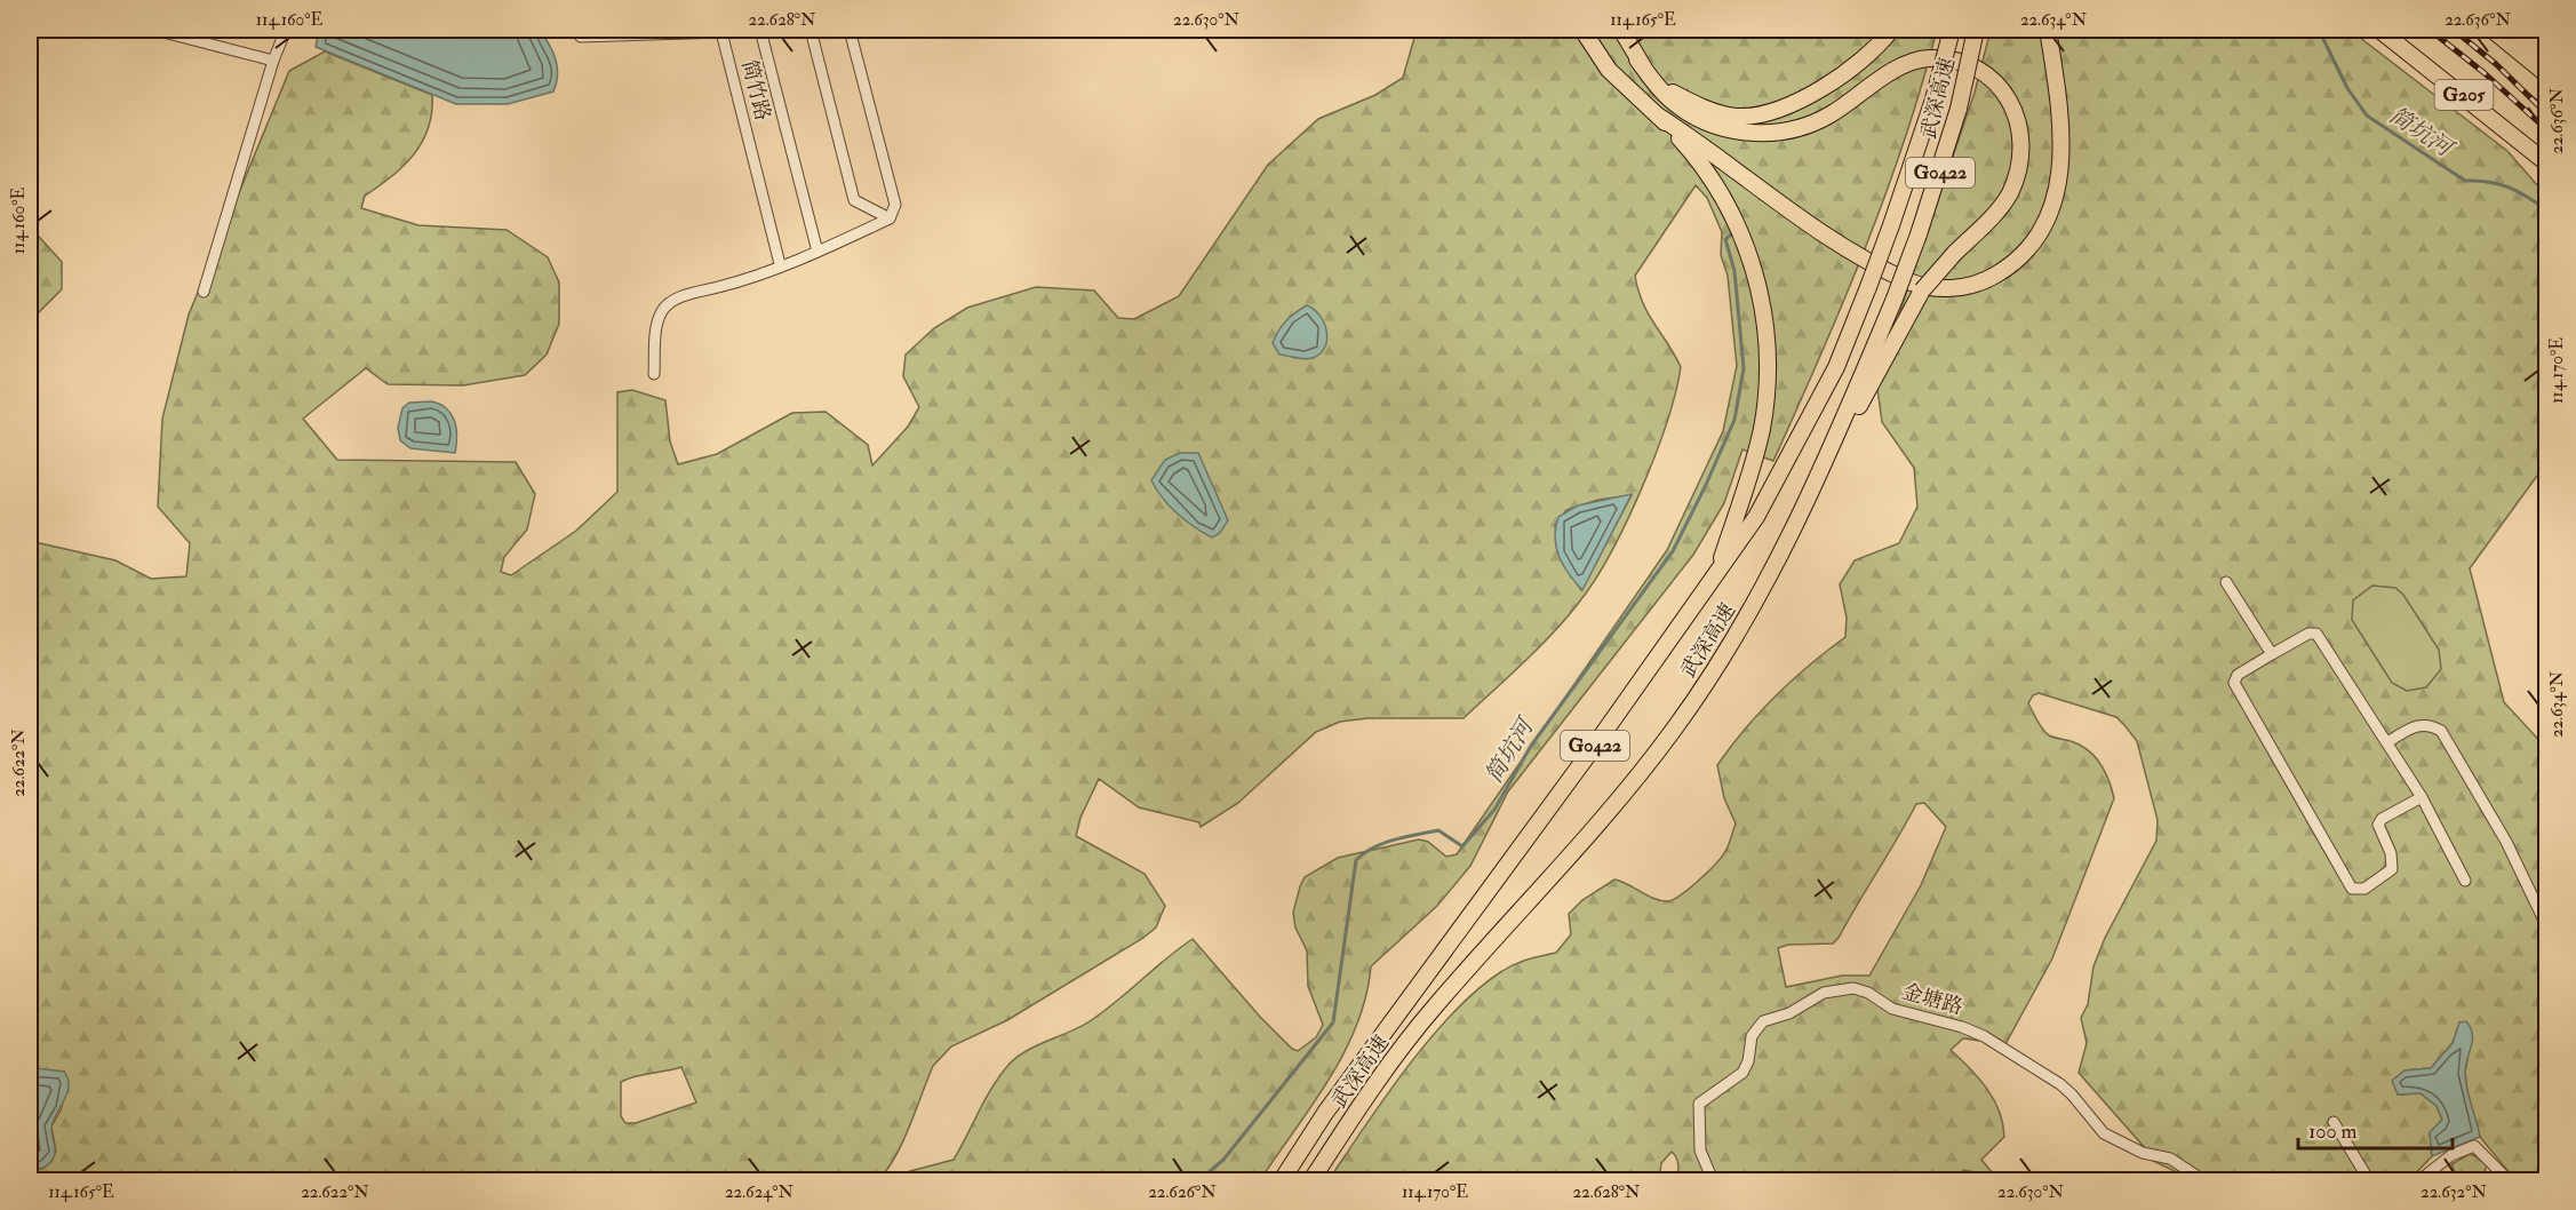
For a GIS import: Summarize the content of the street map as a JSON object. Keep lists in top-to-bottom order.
{
  "streets": {
    "highway": ["G205", "武深高速", "G0422"],
    "street": ["简竹路", "金塘路"]
  },
  "water": ["简坑河"],
  "scale_bar": "100 m",
  "coordinates": [
    "114.160°E",
    "22.628°N",
    "22.630°N",
    "114.165°E",
    "22.634°N",
    "22.636°N",
    "114.170°E",
    "22.622°N",
    "22.624°N",
    "22.626°N",
    "22.632°N"
  ]
}
